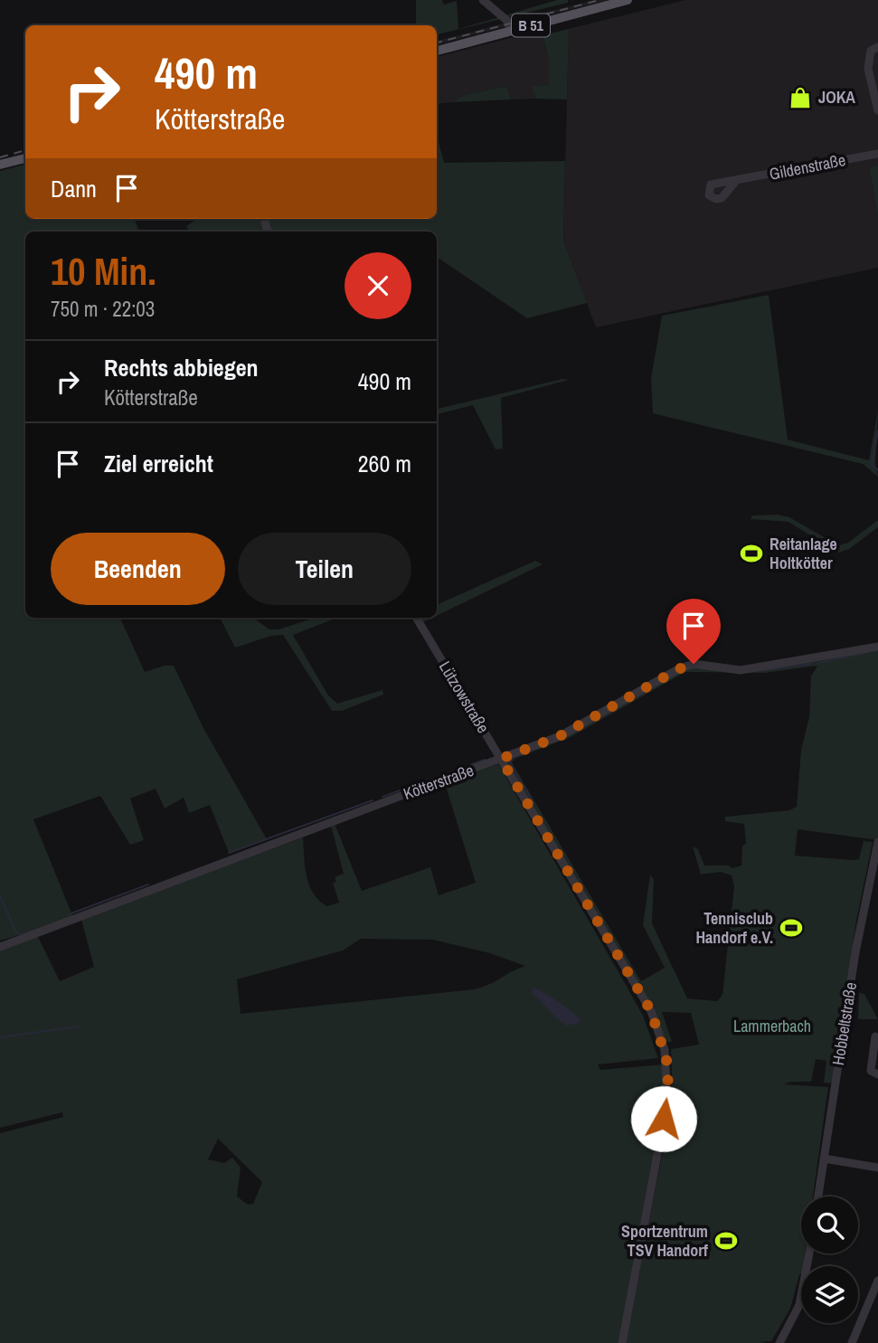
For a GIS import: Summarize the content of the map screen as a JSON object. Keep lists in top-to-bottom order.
{
  "streets": {
    "main road": ["B 51"],
    "street": [
      "Gildenstraße",
      "Lützowstraße",
      "Kötterstraße",
      "Hobbeltstraße"
    ]
  },
  "crossings": [
    ["Lützowstraße", "Kötterstraße"]
  ],
  "parks": ["Lammerbach"],
  "places": {
    "shop": ["JOKA"],
    "sports": ["Reitanlage Holtkötter", "Tennisclub Handorf e.V.", "Sportzentrum TSV Handorf"]
  },
  "page": {
    "turn": ["490 m", "Kötterstraße"],
    "then": "Dann",
    "heading": ["10 Min.", "750 m · 22:03"],
    "list": [
      {
        "name": "Rechts abbiegen",
        "note": "Kötterstraße",
        "value": "490 m"
      },
      {
        "name": "Ziel erreicht",
        "value": "260 m"
      }
    ],
    "buttons": ["Beenden", "Teilen"]
  }
}
